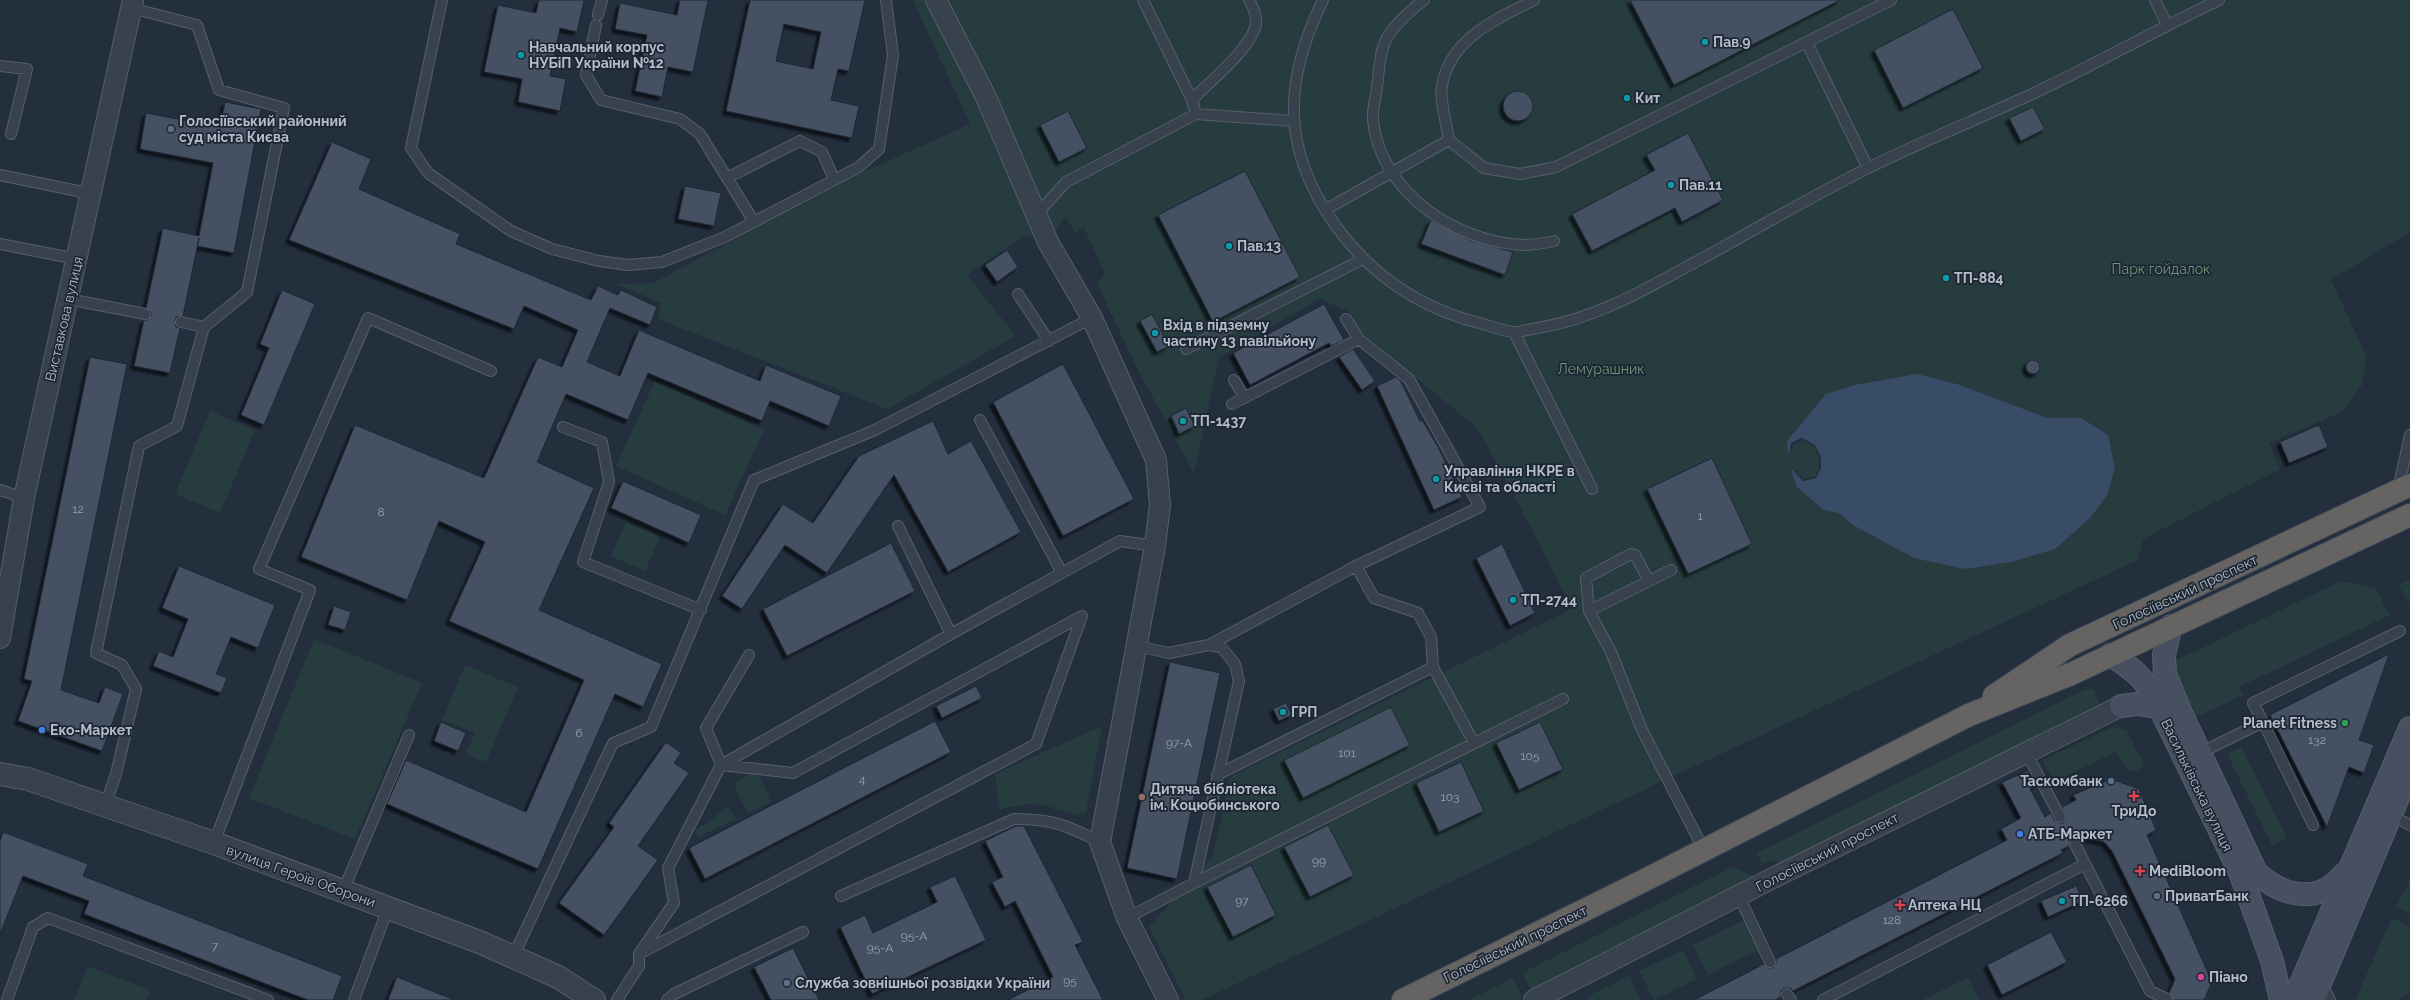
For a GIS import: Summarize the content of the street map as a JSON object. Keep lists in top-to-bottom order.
{
  "streets": {
    "highway": ["Голосіївський проспект"],
    "main road": ["Васильківська вулиця"],
    "street": ["Виставкова вулиця", "вулиця Героїв Оборони"]
  },
  "crossings": [
    ["Голосіївський проспект", "Васильківська вулиця"]
  ],
  "parks": ["Парк гойдалок", "Лемурашник"],
  "places": {
    "other": [
      "Пав.9",
      "Навчальний корпус НУБіП України №12",
      "Кит",
      "Голосіївський районний суд міста Києва",
      "Пав.11",
      "Пав.13",
      "ТП-884",
      "Вхід в підземну частину 13 павільйону",
      "ТП-1437",
      "Управління НКРЕ в Києві та області",
      "ТП-2744",
      "ГРП",
      "Planet Fitness",
      "Еко-Маркет",
      "Таскомбанк",
      "Дитяча бібліотека ім. Коцюбинського",
      "АТБ-Маркет",
      "ПриватБанк",
      "ТП-6266",
      "Піано",
      "Служба зовнішньої розвідки України"
    ],
    "health": ["ТриДо", "MediBloom", "Аптека НЦ"]
  },
  "house_numbers": [
    "12",
    "8",
    "1",
    "6",
    "132",
    "97-А",
    "101",
    "105",
    "4",
    "103",
    "99",
    "97",
    "128",
    "95-А",
    "7",
    "95-А",
    "95"
  ]
}
